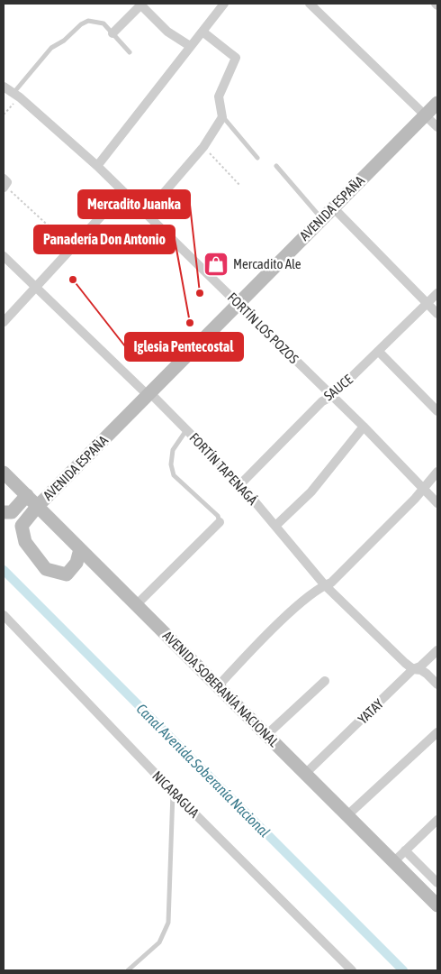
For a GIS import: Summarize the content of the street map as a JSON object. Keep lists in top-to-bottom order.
{
  "streets": {
    "main road": ["AVENIDA ESPAÑA", "AVENIDA SOBERANÍA NACIONAL"],
    "street": [
      "FORTÍN LOS POZOS",
      "SAUCE",
      "FORTÍN TAPENAGÁ",
      "YATAY",
      "NICARAGUA"
    ]
  },
  "crossings": [
    ["AVENIDA ESPAÑA", "FORTÍN LOS POZOS"],
    ["AVENIDA ESPAÑA", "FORTÍN TAPENAGÁ"],
    ["AVENIDA ESPAÑA", "AVENIDA SOBERANÍA NACIONAL"],
    ["FORTÍN LOS POZOS", "SAUCE"],
    ["SAUCE", "FORTÍN TAPENAGÁ"],
    ["FORTÍN TAPENAGÁ", "YATAY"],
    ["AVENIDA SOBERANÍA NACIONAL", "YATAY"]
  ],
  "water": ["Canal Avenida Soberanía Nacional"],
  "places": {
    "shop": ["Mercadito Ale"],
    "other": ["Iglesia Pentecostal", "Mercadito Juanka", "Panadería Don Antonio"]
  }
}
